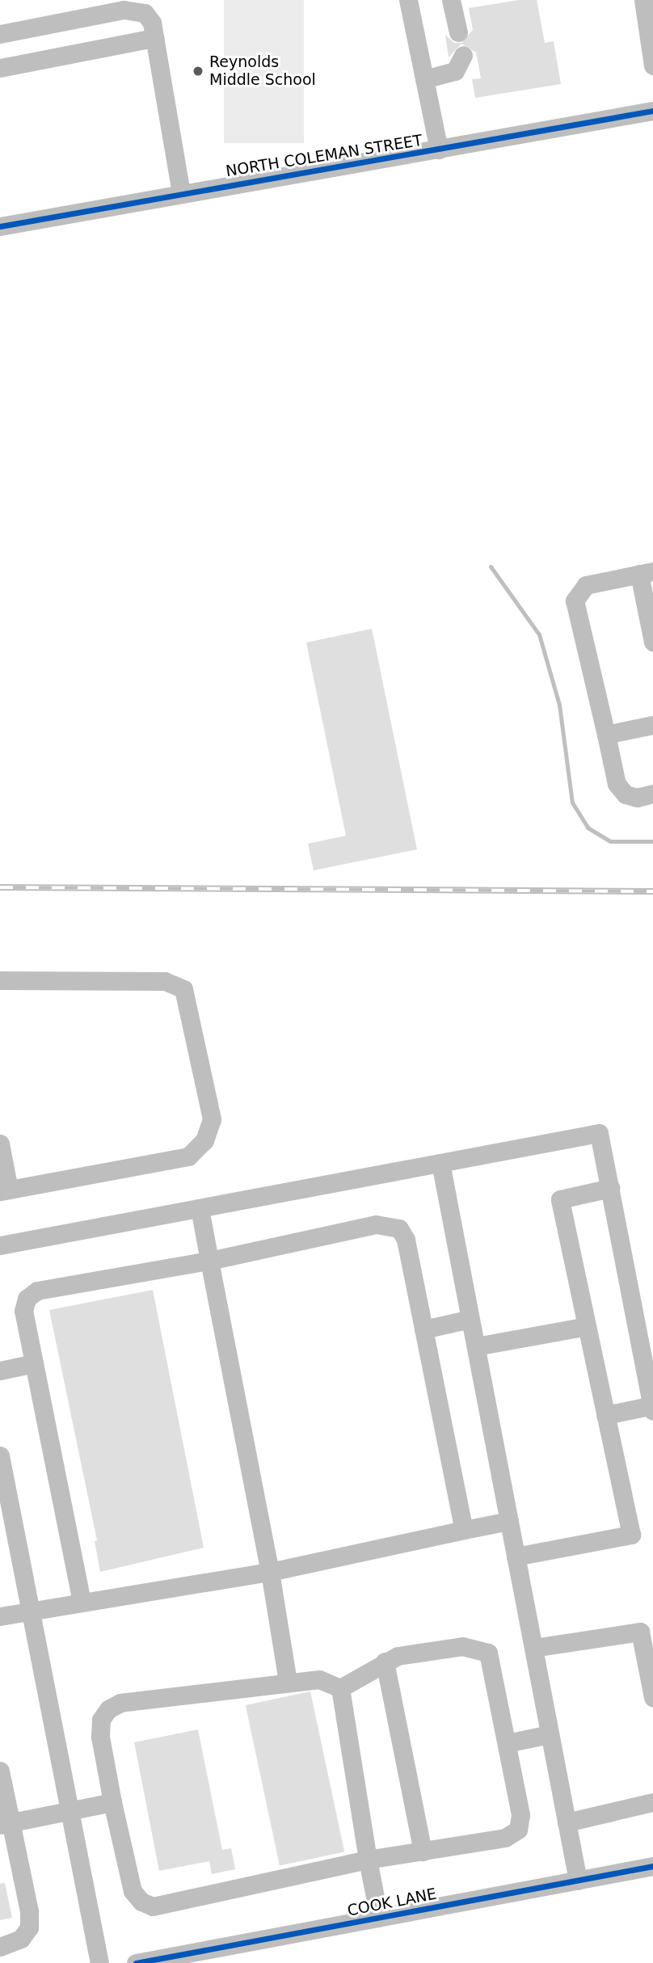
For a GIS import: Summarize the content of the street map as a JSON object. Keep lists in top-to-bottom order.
{
  "streets": {
    "street": ["NORTH COLEMAN STREET", "COOK LANE"]
  },
  "places": ["Reynolds Middle School"]
}
